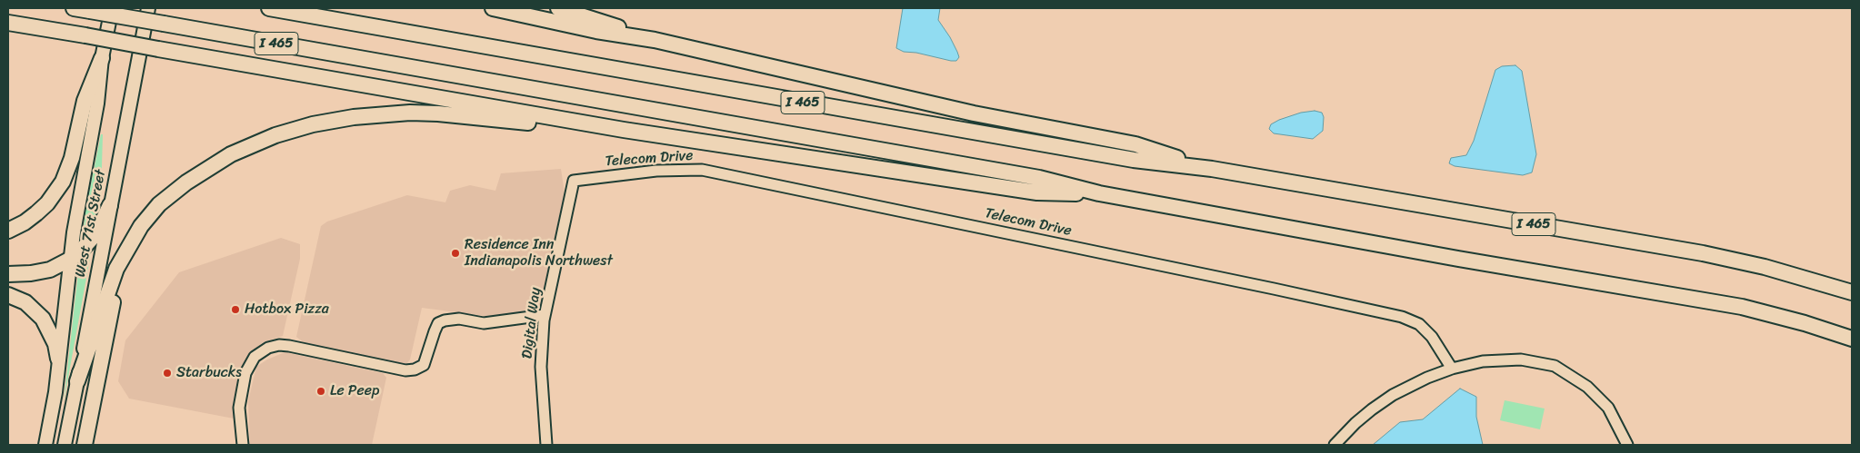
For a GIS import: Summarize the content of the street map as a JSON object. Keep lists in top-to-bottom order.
{
  "streets": {
    "highway": ["I 465"],
    "main road": ["West 71st Street"],
    "street": ["Telecom Drive", "Digital Way"]
  },
  "crossings": [
    ["Telecom Drive", "Digital Way"]
  ],
  "places": [
    "Residence Inn Indianapolis Northwest",
    "Hotbox Pizza",
    "Starbucks",
    "Le Peep"
  ]
}
